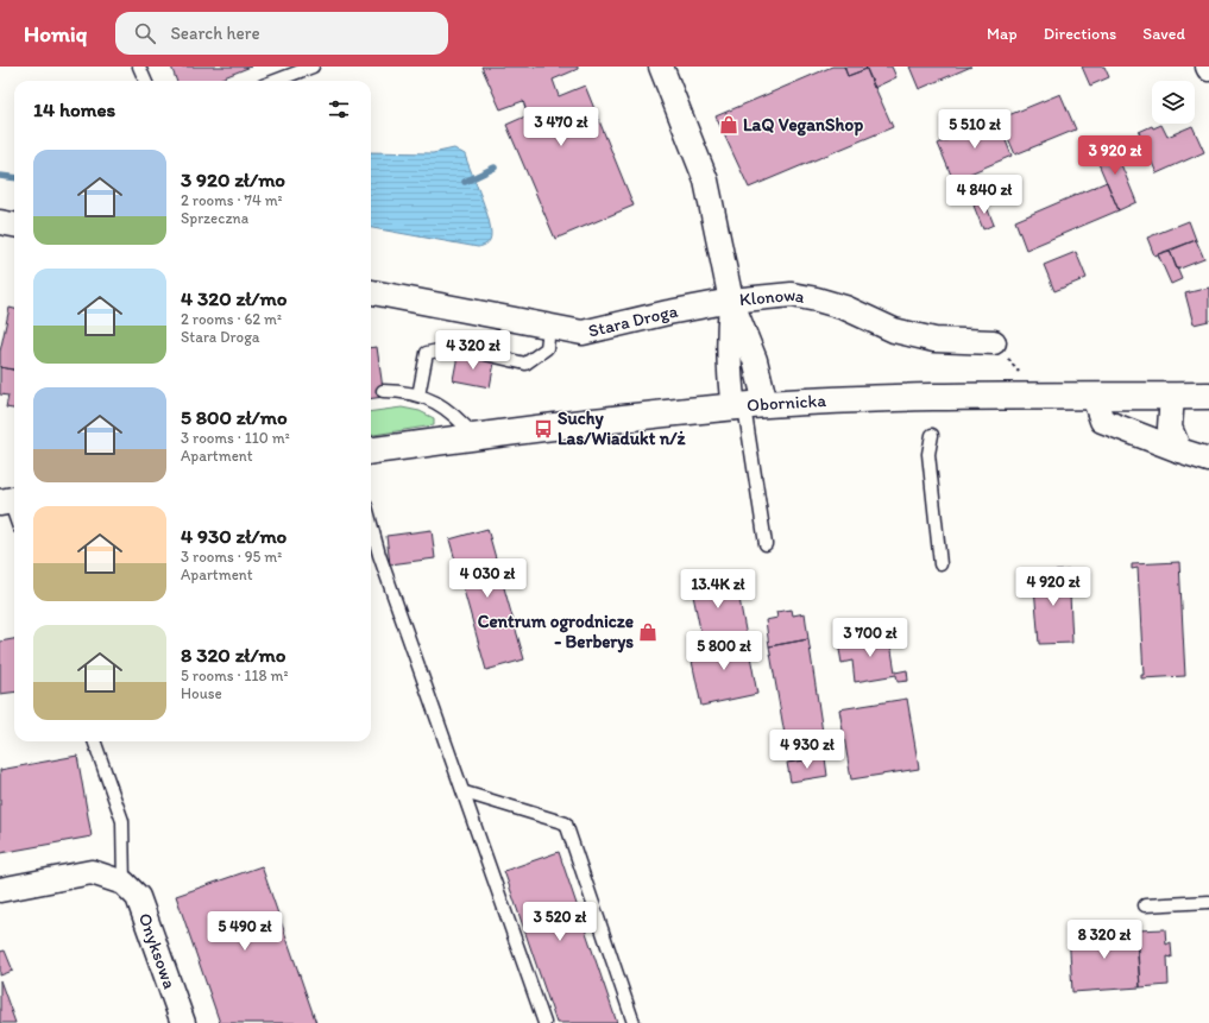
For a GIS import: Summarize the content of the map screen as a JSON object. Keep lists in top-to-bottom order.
{
  "streets": {
    "main road": ["Obornicka"],
    "street": ["Klonowa", "Stara Droga", "Onyksowa"]
  },
  "crossings": [
    ["Klonowa", "Stara Droga"]
  ],
  "places": {
    "shop": ["LaQ VeganShop", "Centrum ogrodnicze - Berberys"],
    "bus stop": ["Suchy Las/Wiadukt n/ż"]
  },
  "page": {
    "header": "Homiq",
    "search": "Search here",
    "nav": ["Map", "Directions", "Saved"],
    "heading": "14 homes",
    "price": [
      "3 470 zł",
      "5 510 zł",
      "3 920 zł",
      "4 840 zł",
      "4 320 zł",
      "4 030 zł",
      "4 920 zł",
      "13.4K zł",
      "3 700 zł",
      "5 800 zł",
      "4 930 zł",
      "3 520 zł",
      "5 490 zł",
      "8 320 zł"
    ],
    "list": [
      {
        "name": "3 920 zł/mo",
        "note": "2 rooms · 74 m² · Sprzeczna"
      },
      {
        "name": "4 320 zł/mo",
        "note": "2 rooms · 62 m² · Stara Droga"
      },
      {
        "name": "5 800 zł/mo",
        "note": "3 rooms · 110 m² · Apartment"
      },
      {
        "name": "4 930 zł/mo",
        "note": "3 rooms · 95 m² · Apartment"
      },
      {
        "name": "8 320 zł/mo",
        "note": "5 rooms · 118 m² · House"
      }
    ]
  }
}
